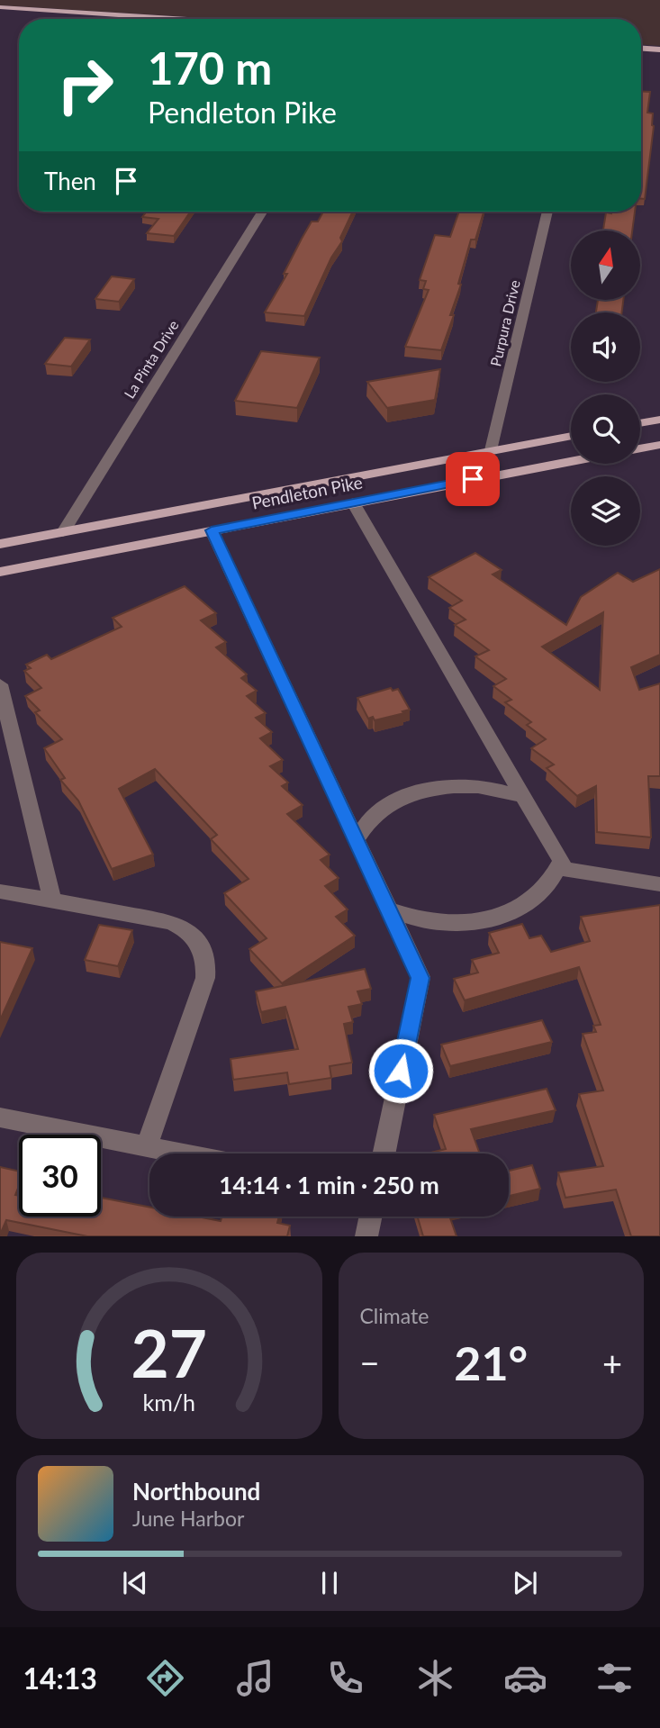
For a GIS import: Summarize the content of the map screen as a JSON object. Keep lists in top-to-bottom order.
{
  "streets": {
    "main road": ["Pendleton Pike"],
    "street": ["Purpura Drive", "La Pinta Drive"]
  },
  "crossings": [
    ["Purpura Drive", "Pendleton Pike"],
    ["La Pinta Drive", "Pendleton Pike"]
  ],
  "north": "top",
  "page": {
    "turn": ["170 m", "Pendleton Pike"],
    "then": "Then",
    "limit": "30",
    "trip": "14:14 · 1 min · 250 m",
    "tile": "Climate",
    "heat": ["−", "21°", "+"],
    "song": ["Northbound", "June Harbor"],
    "tabs": "14:13",
    "gauge": ["27", "km/h"]
  }
}
